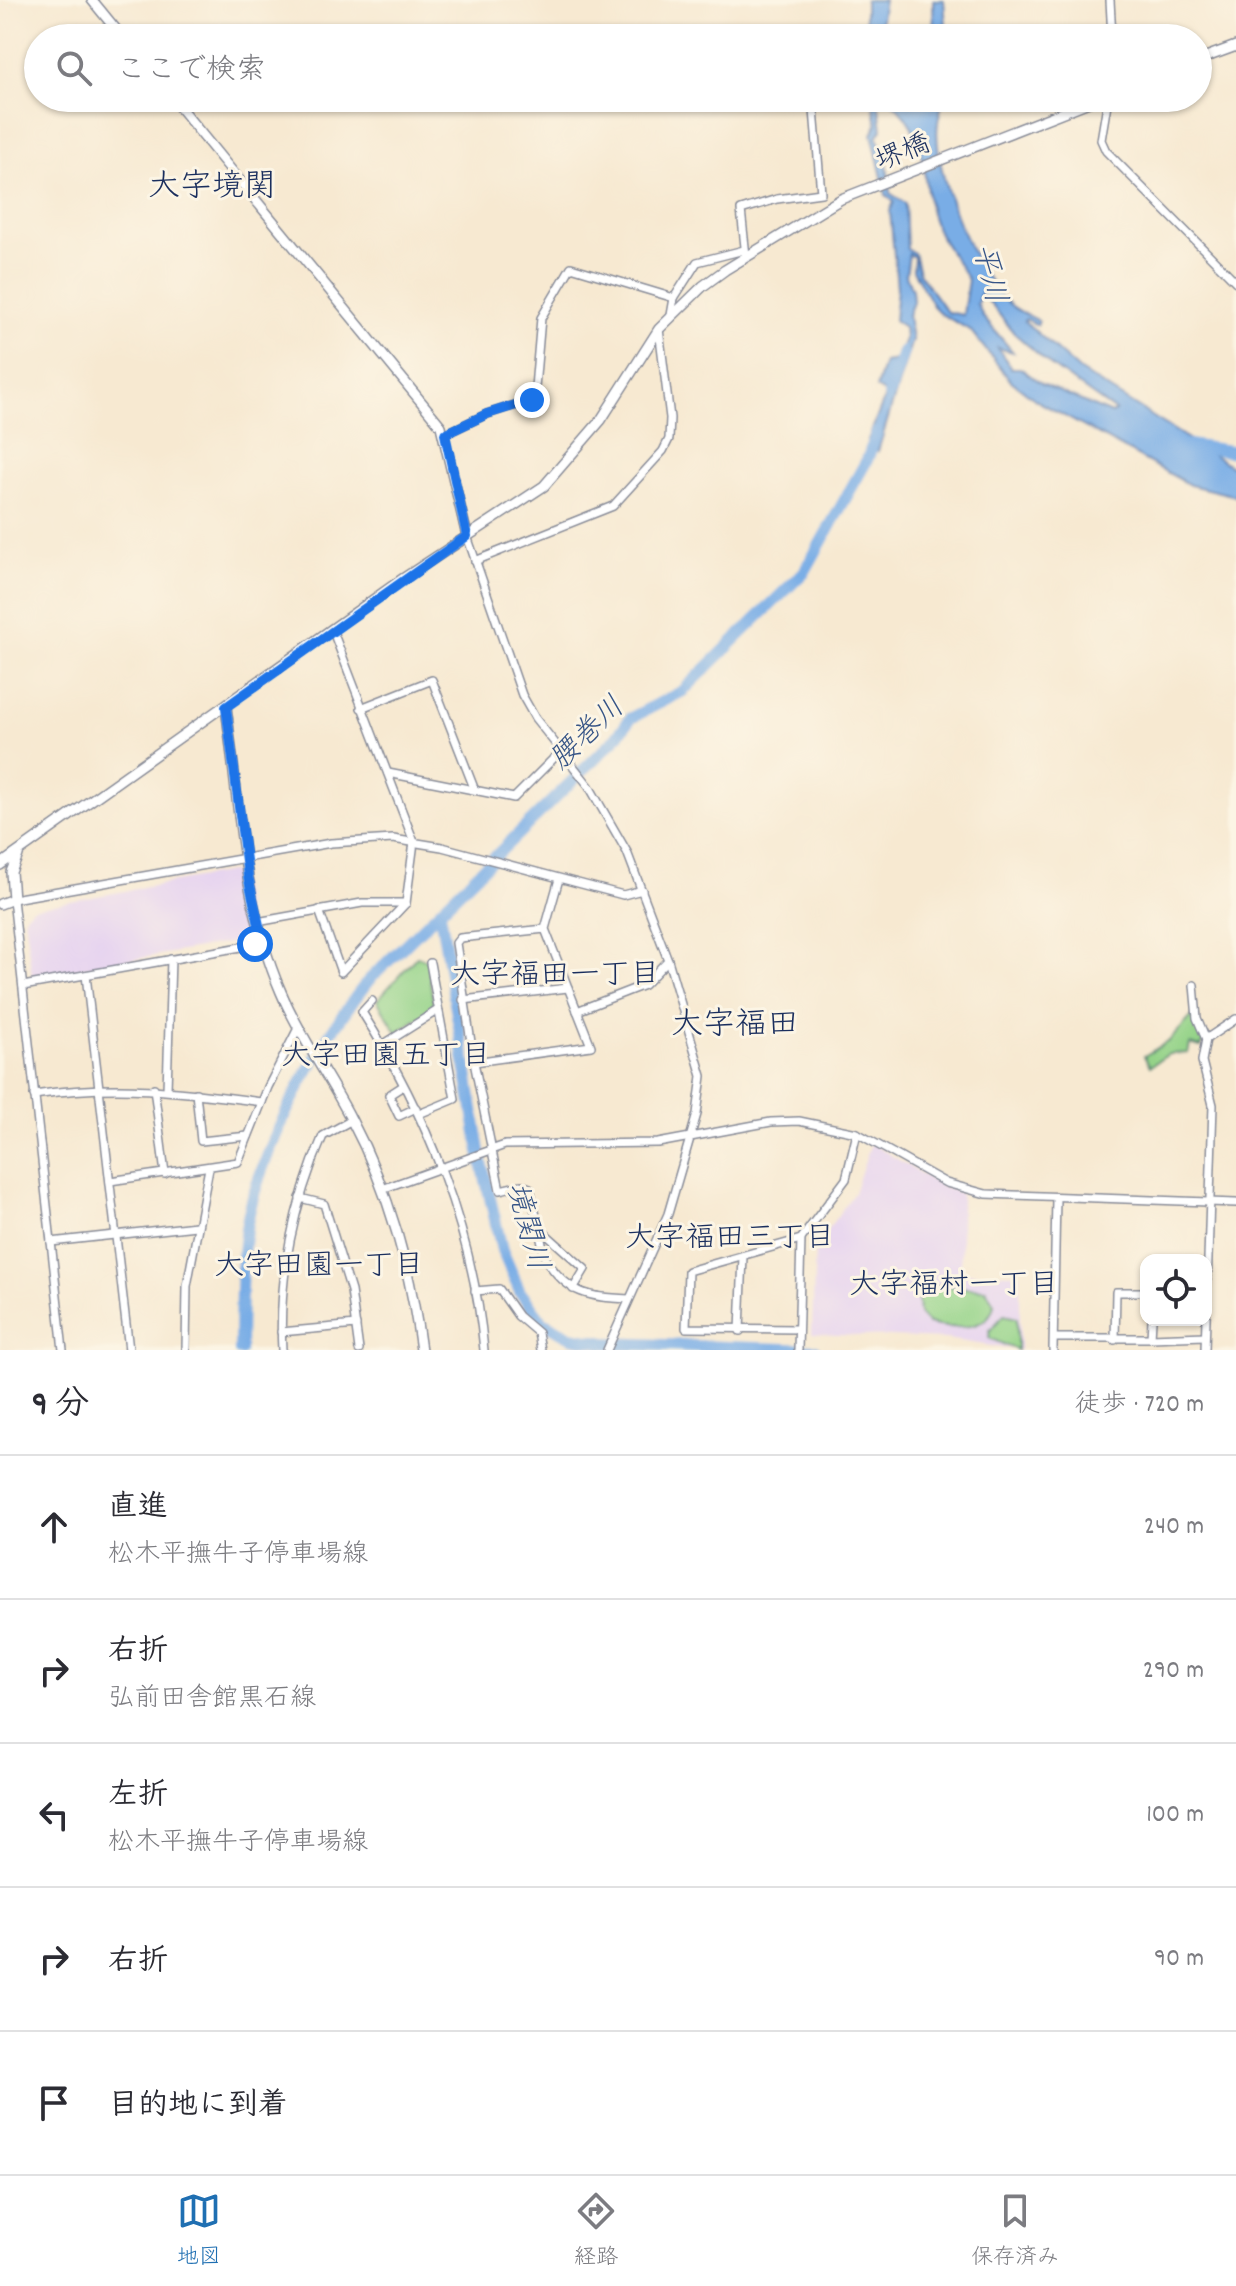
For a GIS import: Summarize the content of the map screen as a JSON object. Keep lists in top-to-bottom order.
{
  "streets": {
    "main road": ["堺橋"]
  },
  "districts": [
    "大字境関",
    "大字福田一丁目",
    "大字福田",
    "大字田園五丁目",
    "大字福田三丁目",
    "大字田園一丁目",
    "大字福村一丁目"
  ],
  "water": ["平川", "腰巻川", "境関川"],
  "page": {
    "search": "ここで検索",
    "heading": ["9 分", "徒歩 · 720 m"],
    "list": [
      ["直進", "松木平撫牛子停車場線", "240 m"],
      ["右折", "弘前田舎館黒石線", "290 m"],
      ["左折", "松木平撫牛子停車場線", "100 m"],
      ["右折", "90 m"],
      "目的地に到着"
    ],
    "nav": ["地図", "経路", "保存済み"]
  }
}
